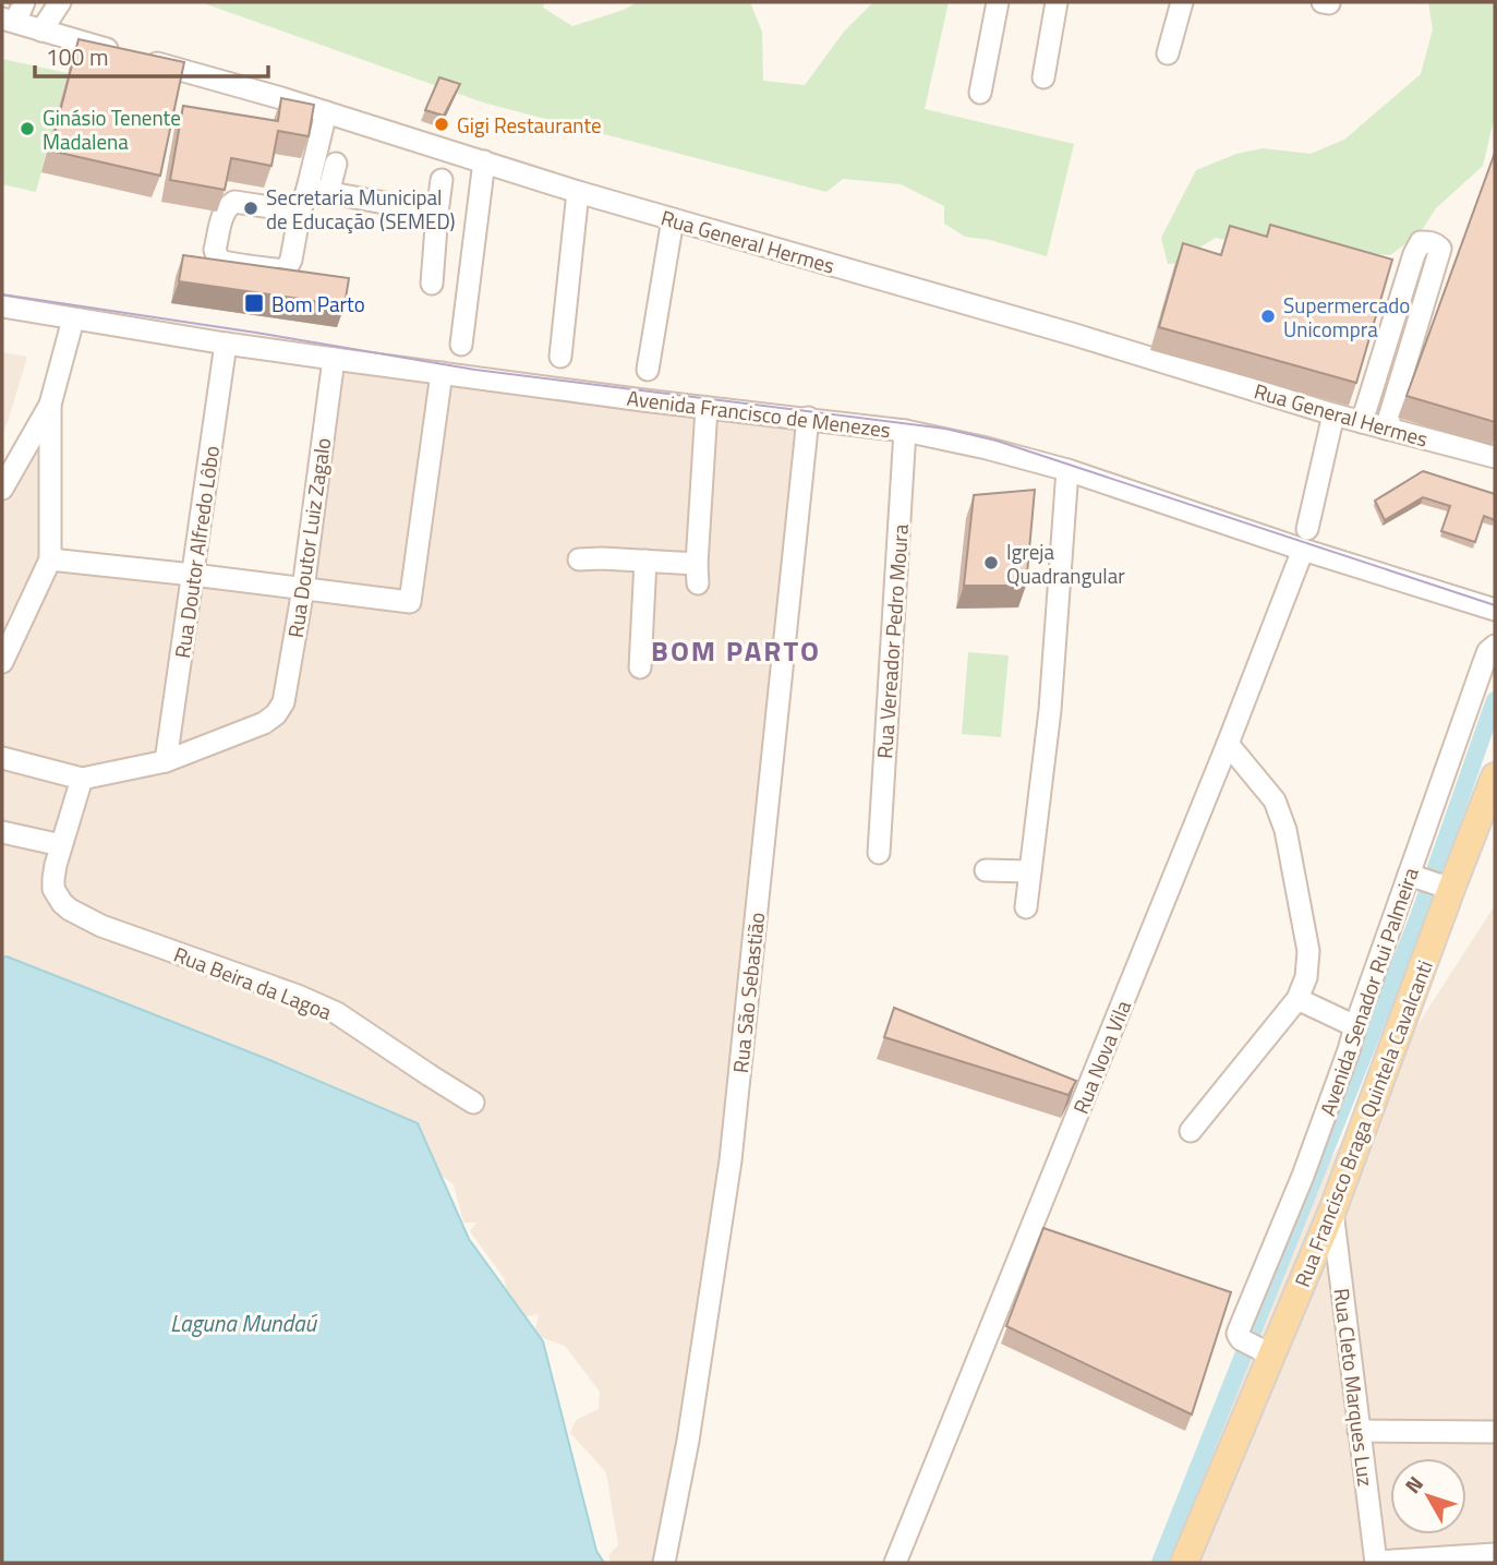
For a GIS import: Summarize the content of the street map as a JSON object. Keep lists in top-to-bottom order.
{
  "streets": {
    "main road": ["Rua Francisco Braga Quintela Cavalcanti"],
    "street": [
      "Rua General Hermes",
      "Avenida Francisco de Menezes",
      "Rua Doutor Luiz Zagalo",
      "Rua Doutor Alfredo Lôbo",
      "Rua Vereador Pedro Moura",
      "Rua Beira da Lagoa",
      "Avenida Senador Rui Palmeira",
      "Rua São Sebastião",
      "Rua Nova Vila",
      "Rua Cleto Marques Luz"
    ]
  },
  "crossings": [
    ["Rua General Hermes", "Rua Nova Vila"],
    ["Avenida Francisco de Menezes", "Rua Doutor Luiz Zagalo"],
    ["Avenida Francisco de Menezes", "Rua Doutor Alfredo Lôbo"],
    ["Avenida Francisco de Menezes", "Rua Vereador Pedro Moura"],
    ["Avenida Francisco de Menezes", "Rua São Sebastião"],
    ["Avenida Francisco de Menezes", "Rua Nova Vila"],
    ["Rua Doutor Luiz Zagalo", "Rua Doutor Alfredo Lôbo"],
    ["Avenida Senador Rui Palmeira", "Rua Francisco Braga Quintela Cavalcanti"],
    ["Rua Francisco Braga Quintela Cavalcanti", "Rua Cleto Marques Luz"]
  ],
  "districts": ["BOM PARTO"],
  "water": ["Laguna Mundaú"],
  "places": {
    "other": [
      "Gigi Restaurante",
      "Ginásio Tenente Madalena",
      "Secretaria Municipal de Educação (SEMED)",
      "Supermercado Unicompra",
      "Igreja Quadrangular"
    ],
    "transit": ["Bom Parto"]
  },
  "scale_bar": "100 m",
  "north": "top left"
}
